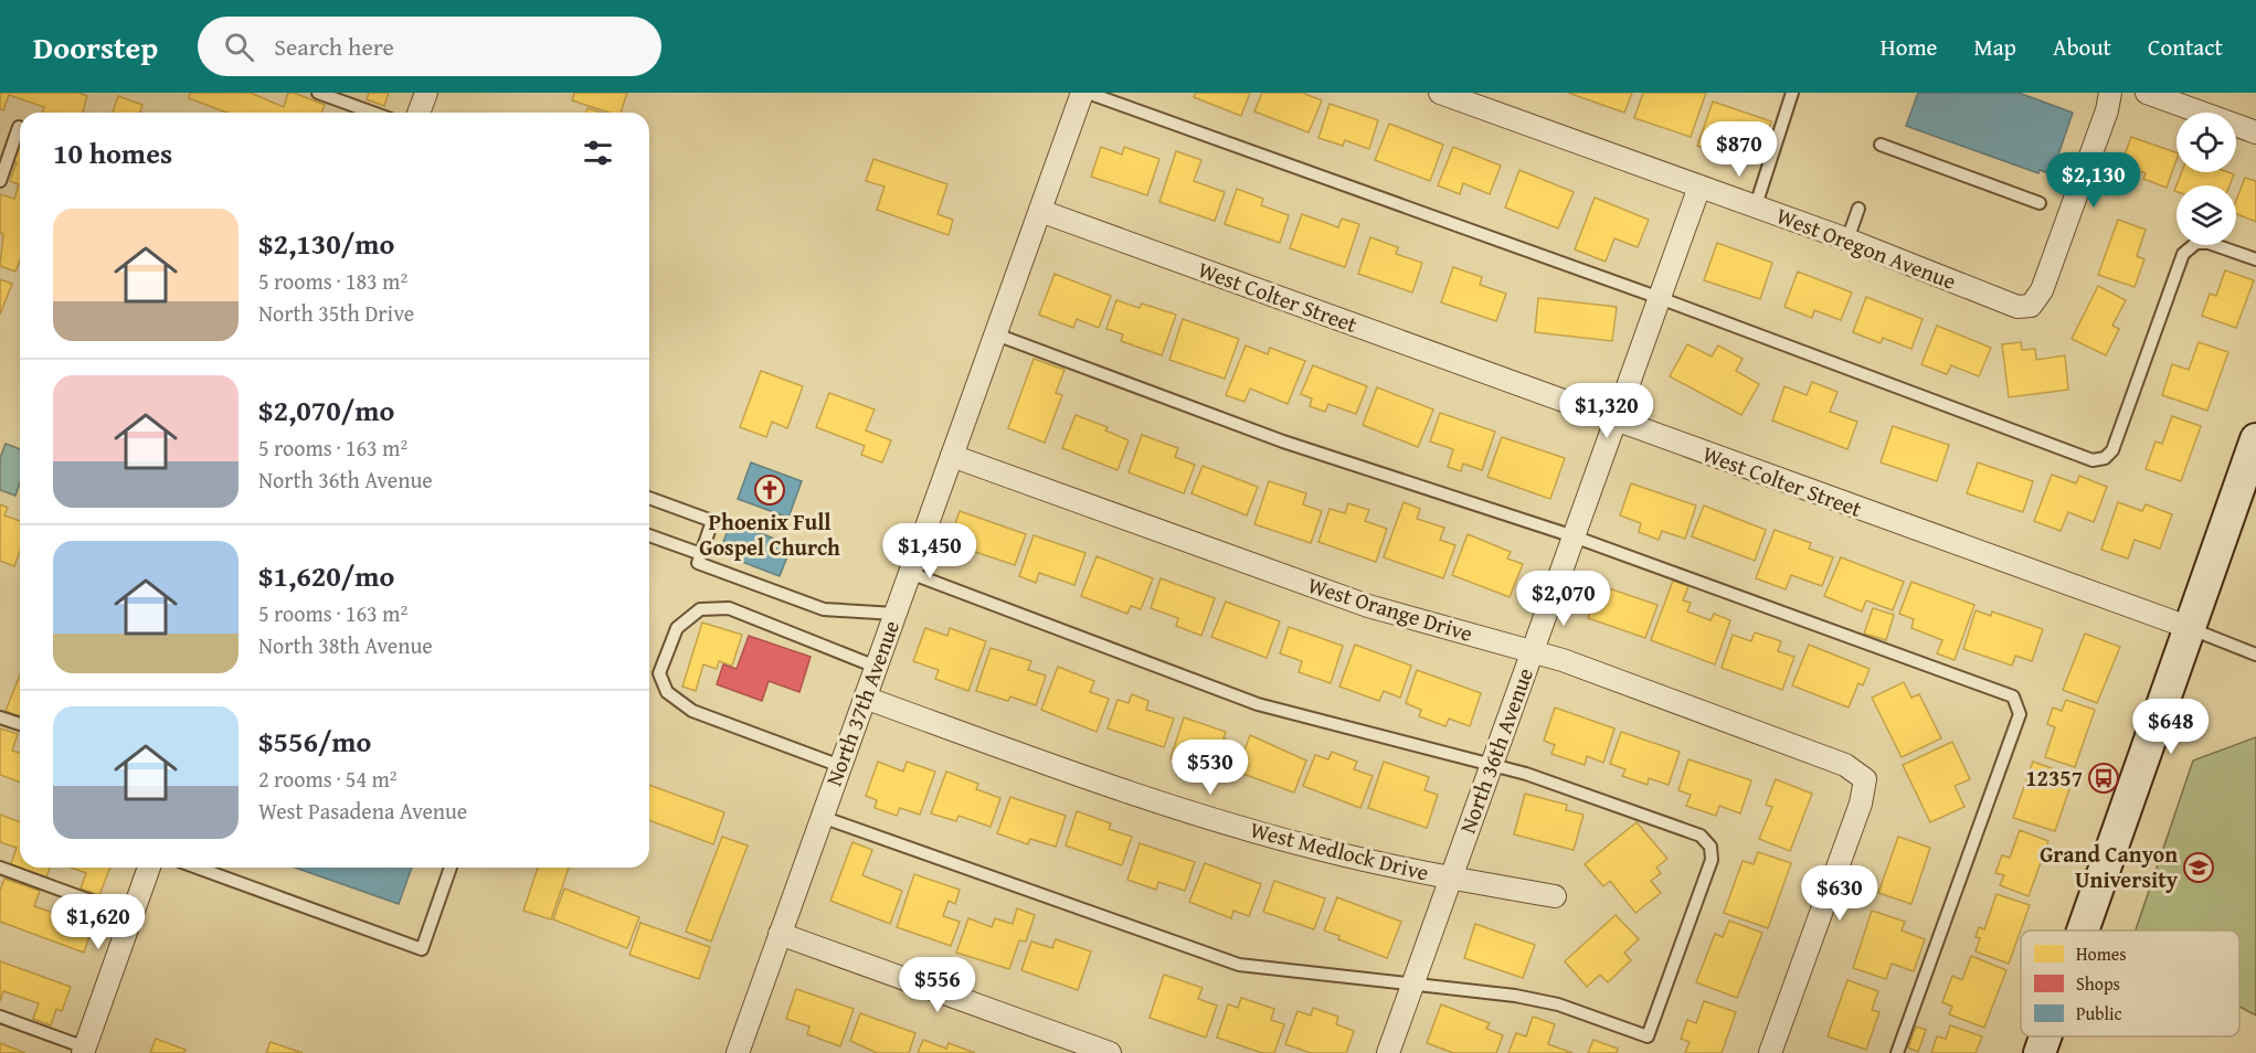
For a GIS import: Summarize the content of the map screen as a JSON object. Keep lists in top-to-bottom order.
{
  "streets": {
    "street": [
      "West Oregon Avenue",
      "West Colter Street",
      "West Orange Drive",
      "North 37th Avenue",
      "North 36th Avenue",
      "West Medlock Drive"
    ]
  },
  "crossings": [
    ["West Oregon Avenue", "North 36th Avenue"],
    ["West Colter Street", "North 37th Avenue"],
    ["West Colter Street", "North 36th Avenue"],
    ["West Orange Drive", "North 37th Avenue"],
    ["West Orange Drive", "North 36th Avenue"],
    ["North 37th Avenue", "West Medlock Drive"],
    ["North 36th Avenue", "West Medlock Drive"]
  ],
  "places": {
    "church": ["Phoenix Full Gospel Church"],
    "bus stop": ["12357"],
    "school or university": ["Grand Canyon University"]
  },
  "legend": ["Homes", "Shops", "Public"],
  "page": {
    "header": "Doorstep",
    "search": "Search here",
    "nav": [
      "Home",
      "Map",
      "About",
      "Contact"
    ],
    "heading": "10 homes",
    "price": [
      "$870",
      "$2,130",
      "$1,320",
      "$1,450",
      "$2,070",
      "$648",
      "$530",
      "$630",
      "$1,620",
      "$556"
    ],
    "list": [
      {
        "name": "$2,130/mo",
        "note": "5 rooms · 183 m² · North 35th Drive"
      },
      {
        "name": "$2,070/mo",
        "note": "5 rooms · 163 m² · North 36th Avenue"
      },
      {
        "name": "$1,620/mo",
        "note": "5 rooms · 163 m² · North 38th Avenue"
      },
      {
        "name": "$556/mo",
        "note": "2 rooms · 54 m² · West Pasadena Avenue"
      }
    ]
  }
}
